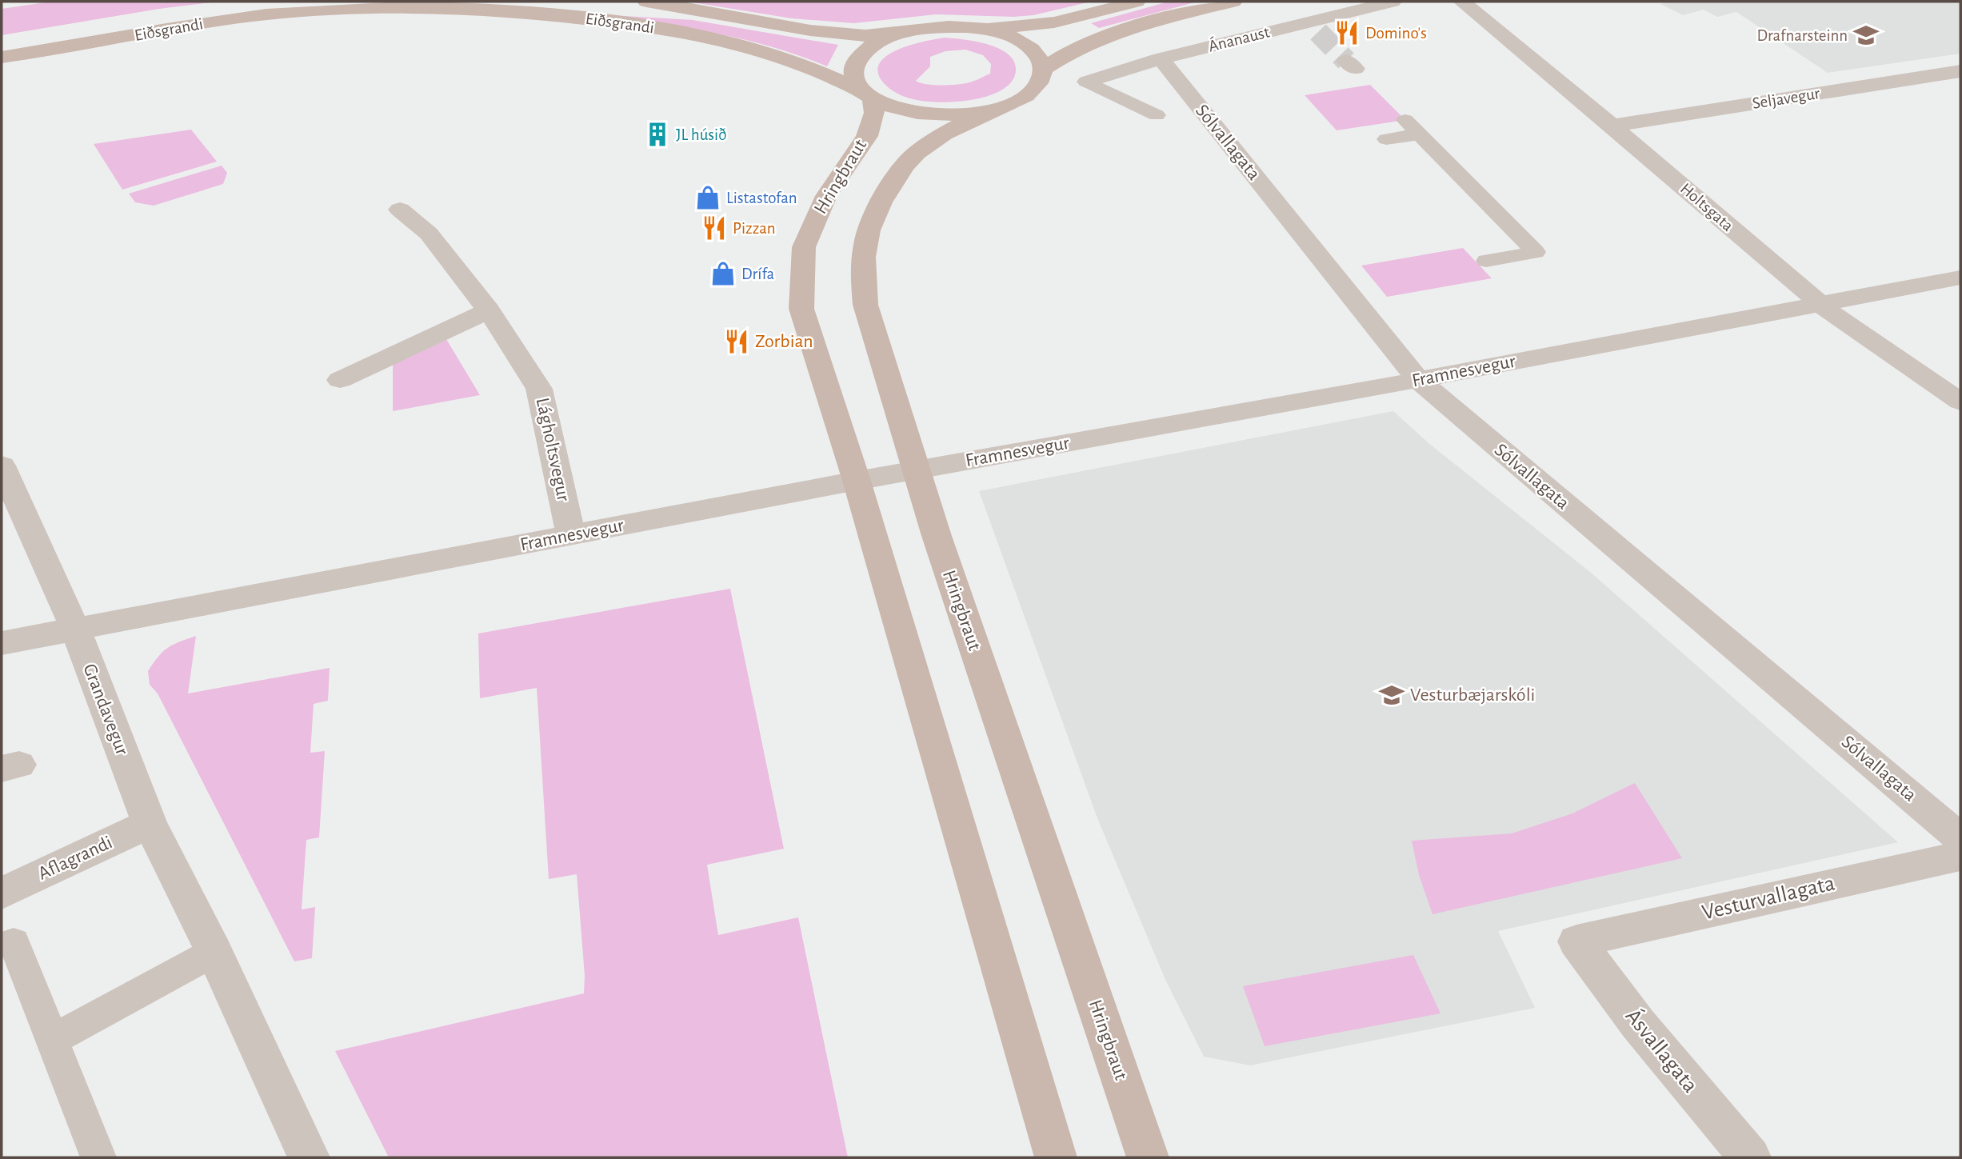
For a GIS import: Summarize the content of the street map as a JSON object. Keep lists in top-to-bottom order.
{
  "streets": {
    "main road": ["Eiðsgrandi", "Ánanaust", "Hringbraut"],
    "street": [
      "Seljavegur",
      "Sólvallagata",
      "Holtsgata",
      "Framnesvegur",
      "Lágholtsvegur",
      "Grandavegur",
      "Aflagrandi",
      "Vesturvallagata",
      "Ásvallagata"
    ]
  },
  "crossings": [
    ["Eiðsgrandi", "Hringbraut"],
    ["Ánanaust", "Sólvallagata"],
    ["Seljavegur", "Holtsgata"],
    ["Sólvallagata", "Framnesvegur"],
    ["Hringbraut", "Framnesvegur"],
    ["Holtsgata", "Framnesvegur"],
    ["Framnesvegur", "Lágholtsvegur"],
    ["Framnesvegur", "Grandavegur"],
    ["Grandavegur", "Aflagrandi"],
    ["Vesturvallagata", "Ásvallagata"]
  ],
  "places": {
    "restaurant": ["Domino's", "Pizzan", "Zorbian"],
    "school or university": ["Drafnarsteinn", "Vesturbæjarskóli"],
    "building": ["JL húsið"],
    "shop": ["Listastofan", "Drífa"]
  }
}
